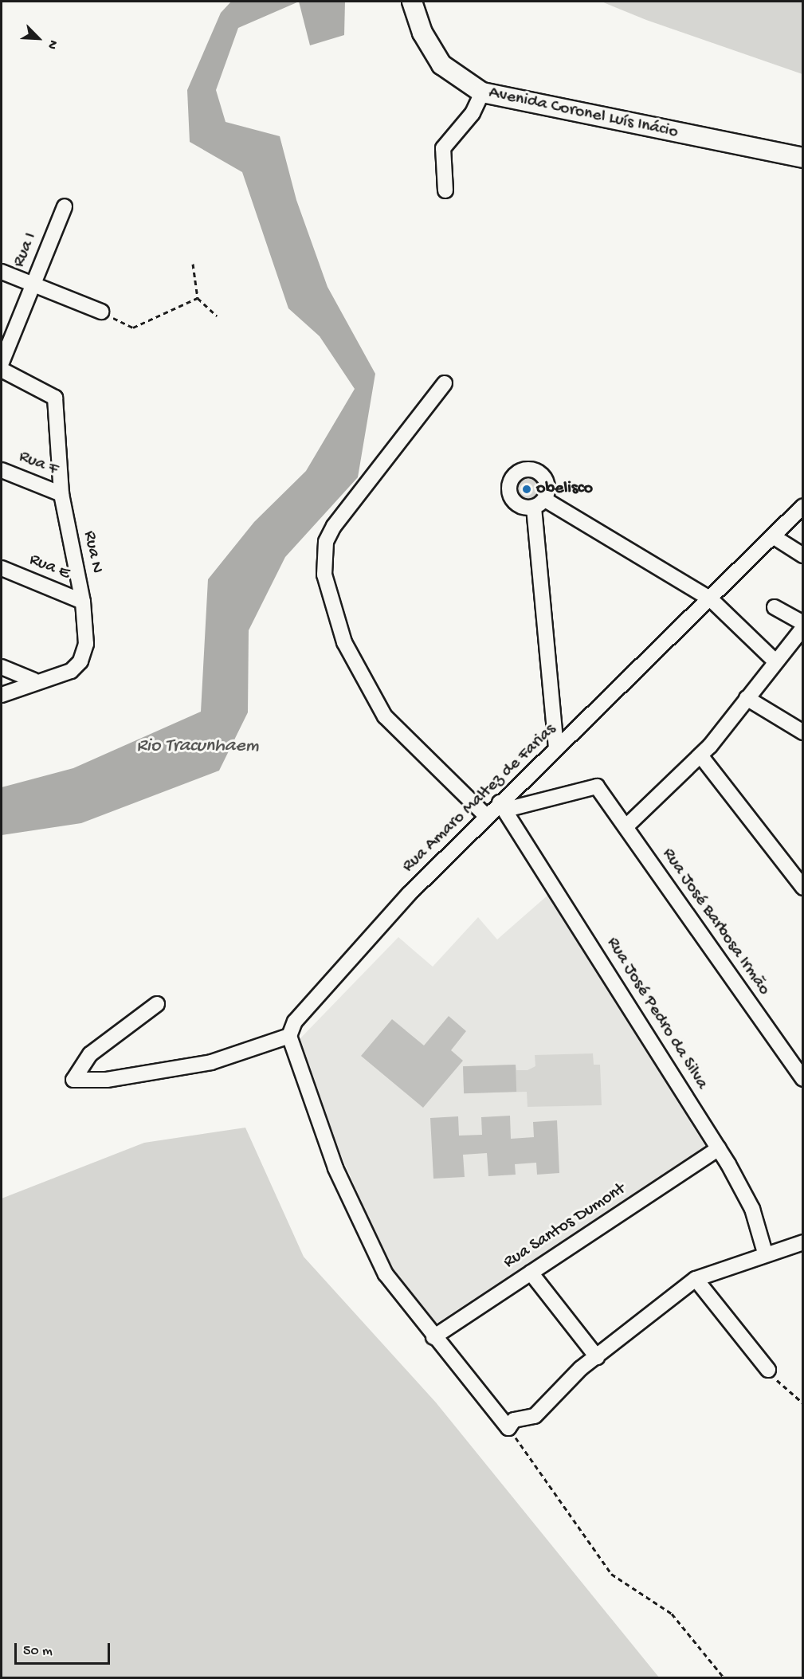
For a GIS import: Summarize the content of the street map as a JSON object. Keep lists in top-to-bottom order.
{
  "streets": {
    "street": [
      "Avenida Coronel Luís Inácio",
      "Rua I",
      "Rua F",
      "Rua N",
      "Rua E",
      "Rua Amaro Maltez de Farias",
      "Rua José Barbosa Irmão",
      "Rua José Pedro da Silva",
      "Rua Santos Dumont"
    ]
  },
  "crossings": [
    ["Rua F", "Rua N"],
    ["Rua N", "Rua E"],
    ["Rua Amaro Maltez de Farias", "Rua José Barbosa Irmão"],
    ["Rua Amaro Maltez de Farias", "Rua José Pedro da Silva"],
    ["Rua José Barbosa Irmão", "Rua José Pedro da Silva"],
    ["Rua José Pedro da Silva", "Rua Santos Dumont"]
  ],
  "water": ["Rio Tracunhaem"],
  "places": ["obelisco"],
  "scale_bar": "50 m",
  "north": "bottom right"
}
